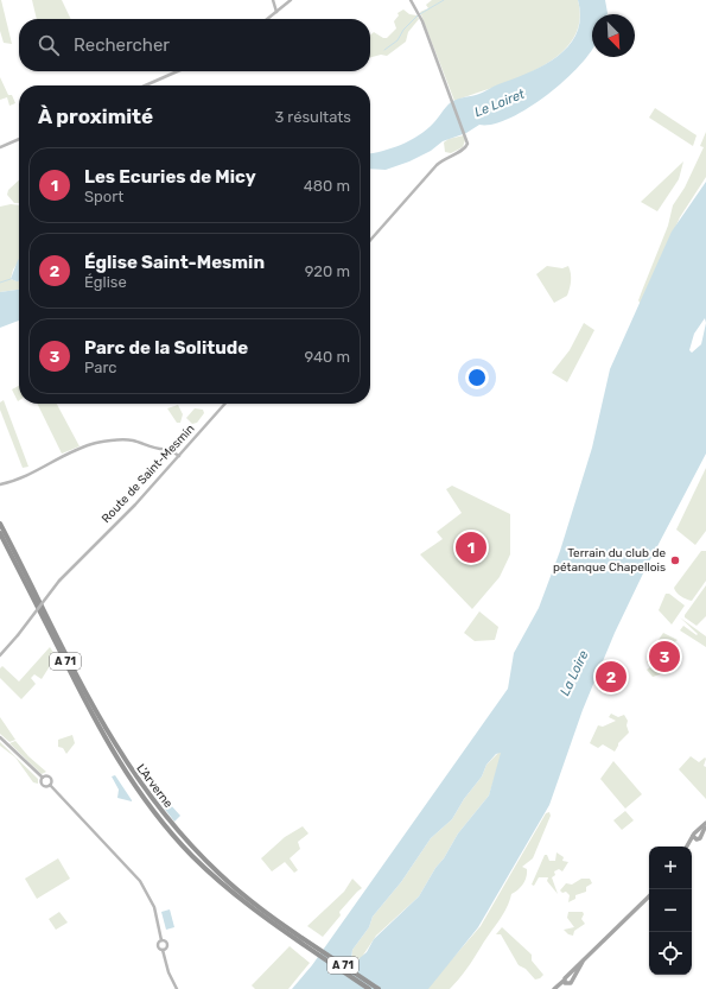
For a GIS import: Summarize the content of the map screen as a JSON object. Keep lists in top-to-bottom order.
{
  "streets": {
    "highway": ["A 71", "L'Arverne"],
    "main road": ["Route de Saint-Mesmin"]
  },
  "water": ["Le Loiret", "La Loire"],
  "places": ["Terrain du club de pétanque Chapellois"],
  "north": "bottom right",
  "page": {
    "search": "Rechercher",
    "heading": ["À proximité", "3 résultats"],
    "list": [
      {
        "mark": "1",
        "name": "Les Ecuries de Micy",
        "note": "Sport",
        "value": "480 m"
      },
      {
        "mark": "2",
        "name": "Église Saint-Mesmin",
        "note": "Église",
        "value": "920 m"
      },
      {
        "mark": "3",
        "name": "Parc de la Solitude",
        "note": "Parc",
        "value": "940 m"
      }
    ],
    "pins": ["1", "3", "2"],
    "map_buttons": ["+", "−"]
  }
}
